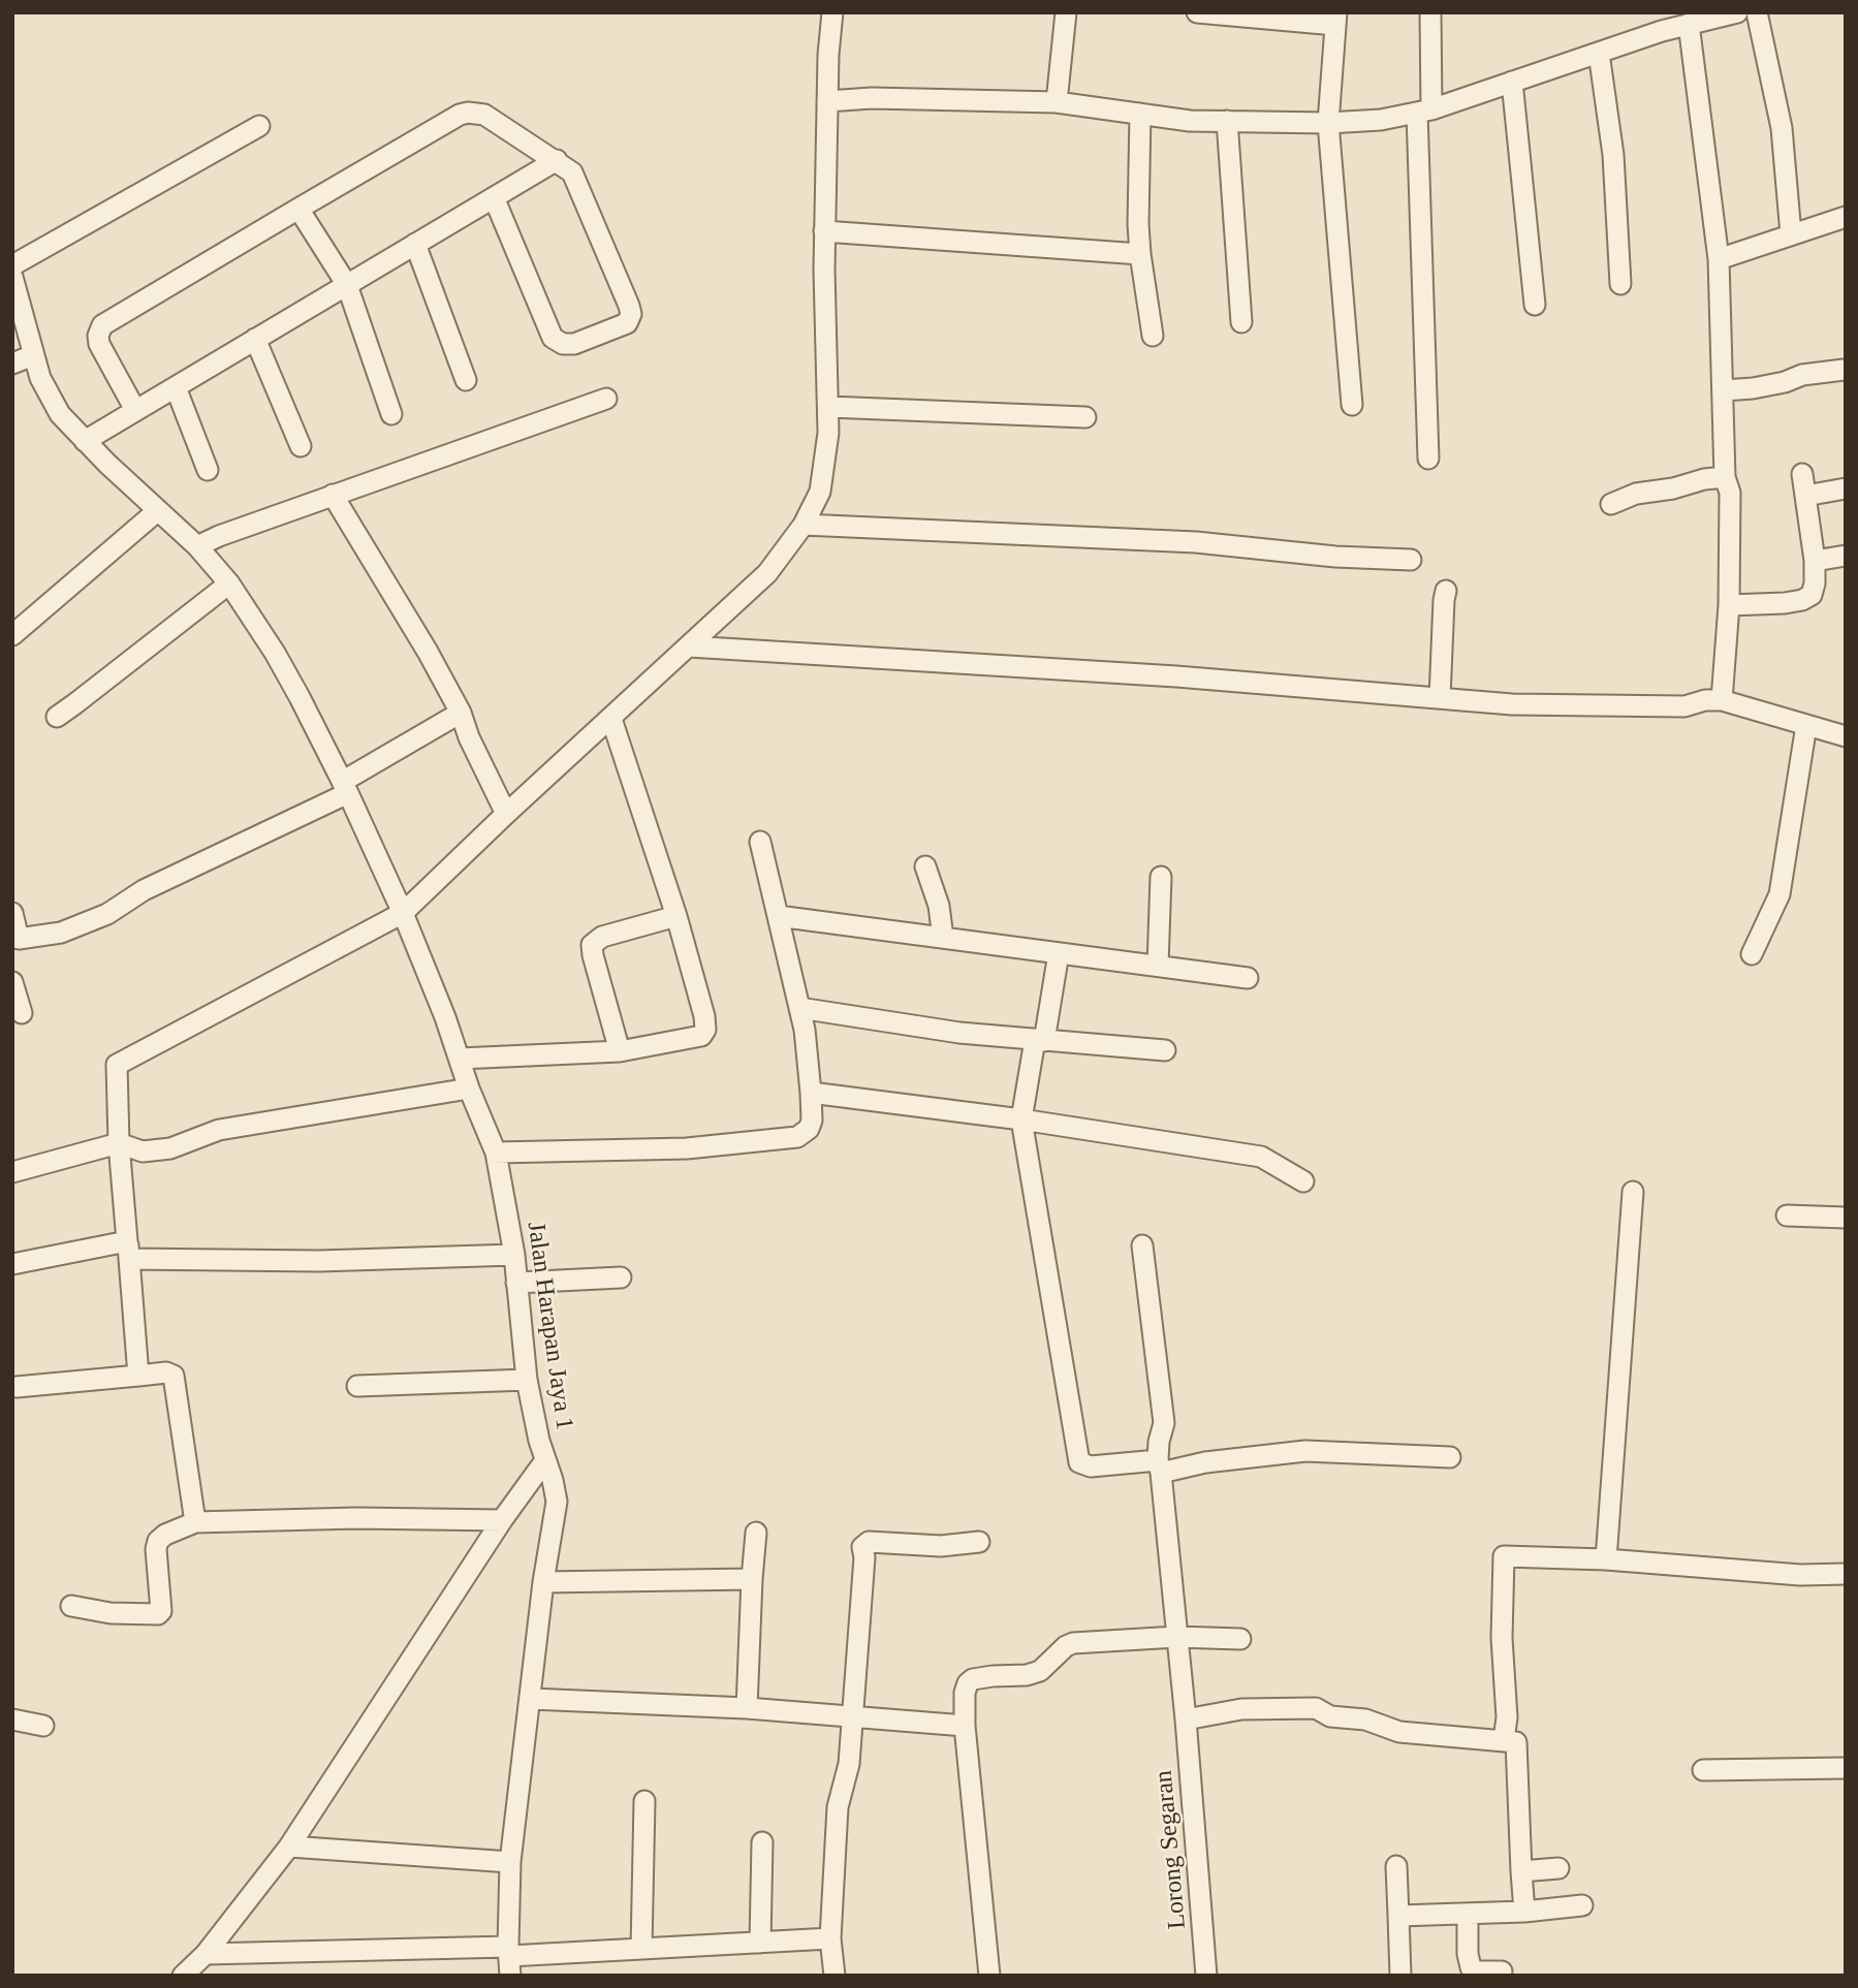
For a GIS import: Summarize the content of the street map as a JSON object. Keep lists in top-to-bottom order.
{
  "streets": {
    "street": ["Jalan Harapan Jaya 1", "Lorong Segaran"]
  }
}
